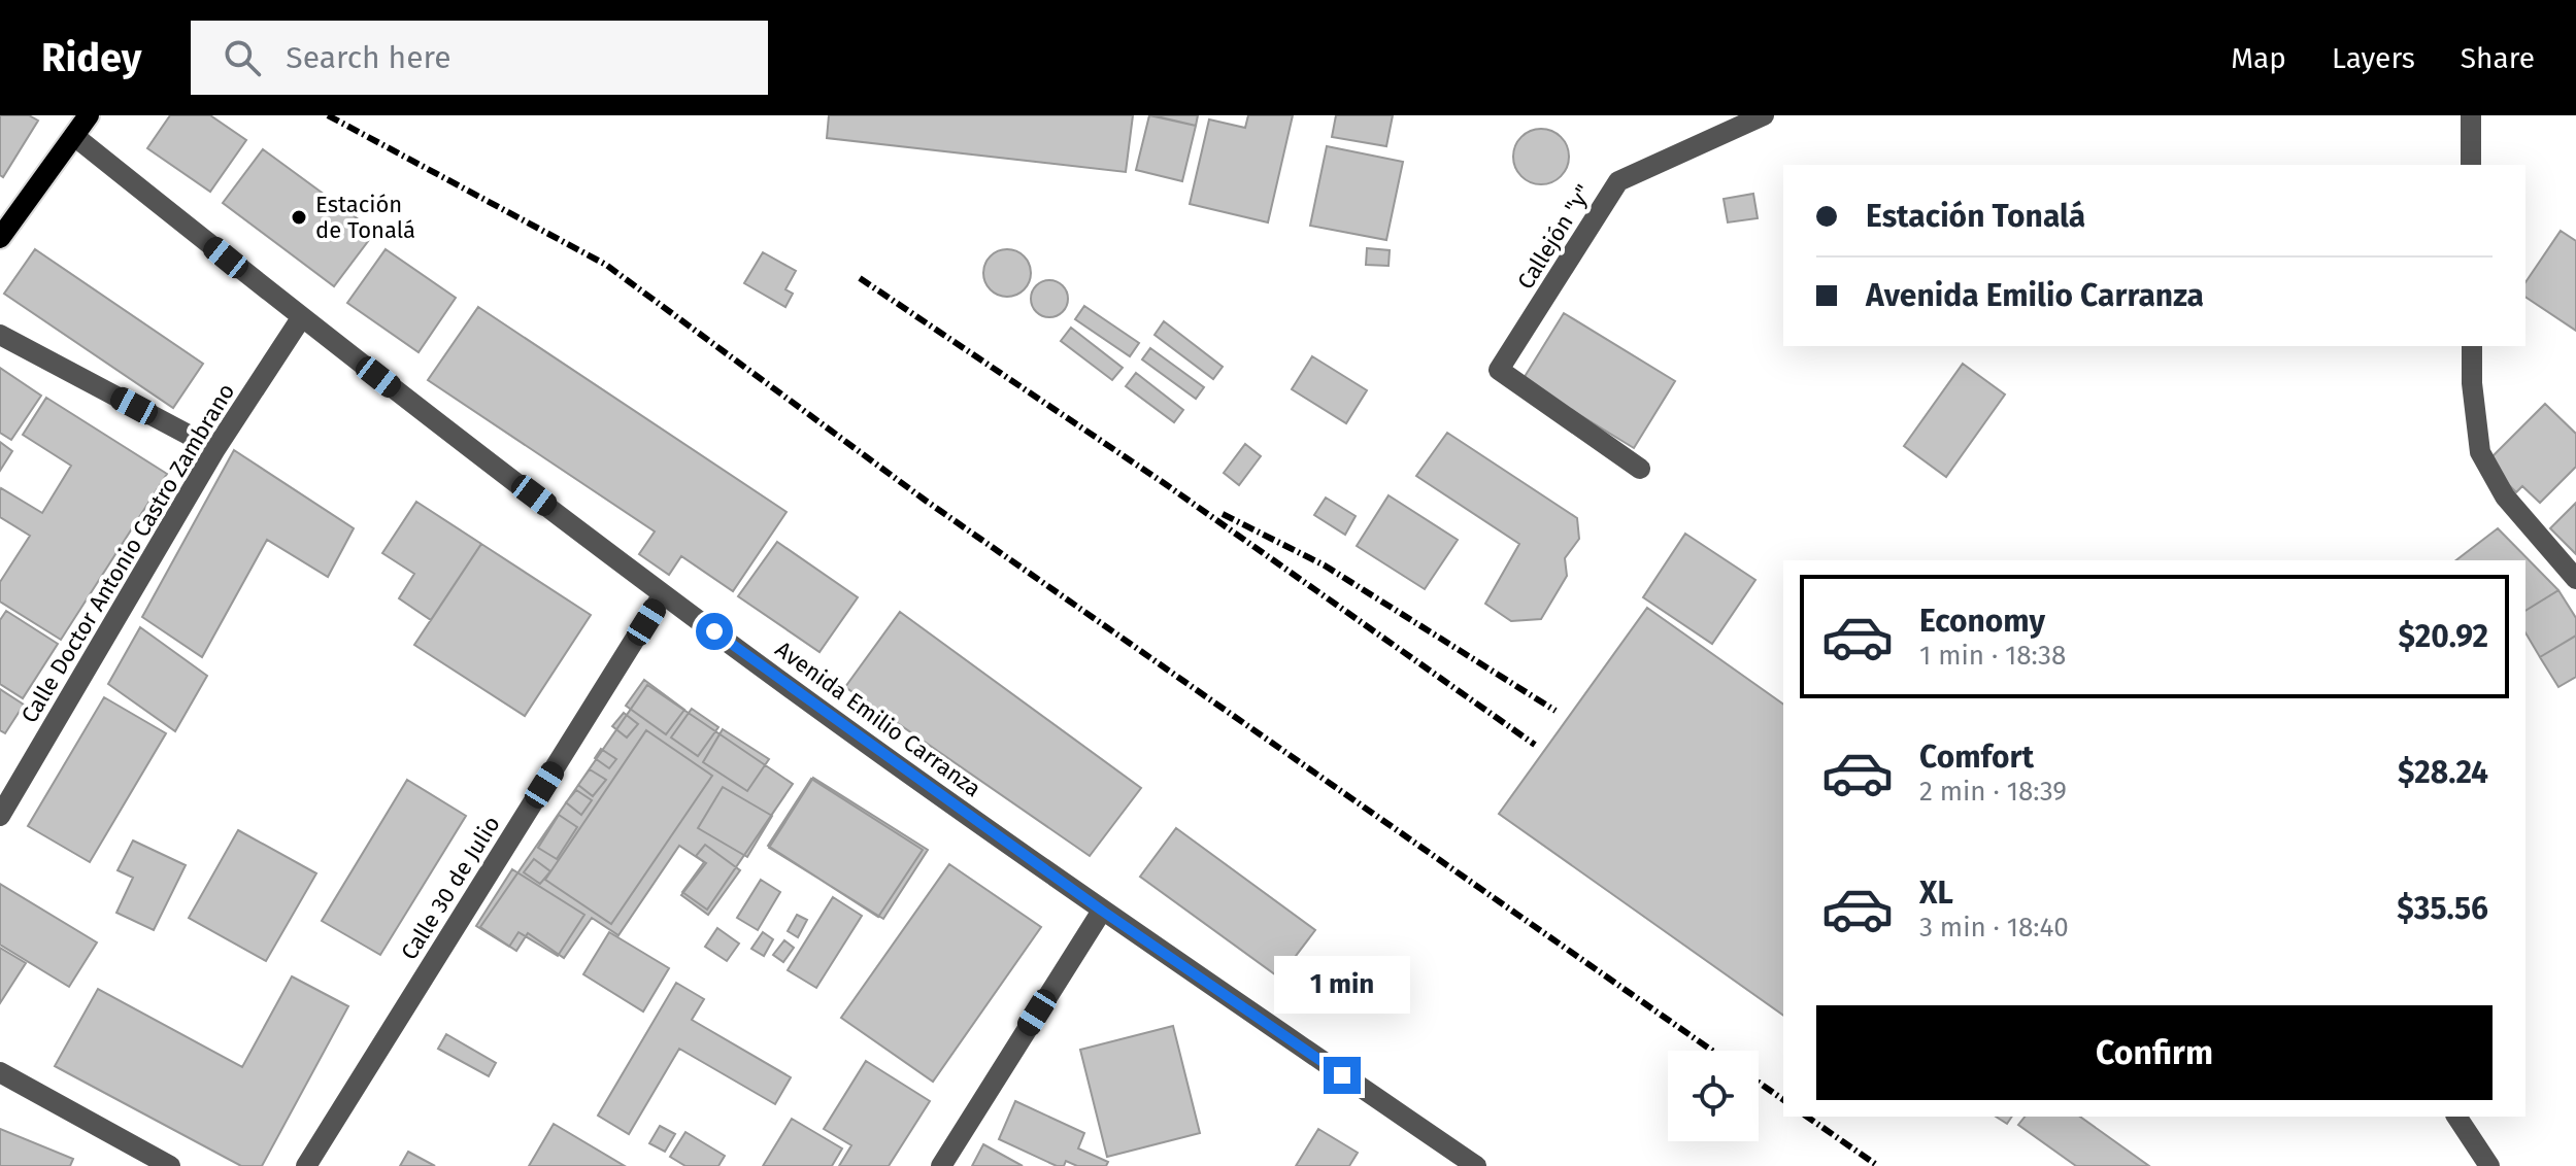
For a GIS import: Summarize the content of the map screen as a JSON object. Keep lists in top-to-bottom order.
{
  "streets": {
    "street": [
      "Callejón \"y\"",
      "Calle Doctor Antonio Castro Zambrano",
      "Avenida Emilio Carranza",
      "Calle 30 de Julio"
    ]
  },
  "crossings": [
    ["Calle Doctor Antonio Castro Zambrano", "Avenida Emilio Carranza"],
    ["Avenida Emilio Carranza", "Calle 30 de Julio"]
  ],
  "places": ["Estación de Tonalá"],
  "page": {
    "header": "Ridey",
    "search": "Search here",
    "nav": ["Map", "Layers", "Share"],
    "banner": ["Estación Tonalá", "Avenida Emilio Carranza"],
    "list": [
      {
        "name": "Economy",
        "note": "1 min · 18:38",
        "value": "$20.92"
      },
      {
        "name": "Comfort",
        "note": "2 min · 18:39",
        "value": "$28.24"
      },
      {
        "name": "XL",
        "note": "3 min · 18:40",
        "value": "$35.56"
      }
    ],
    "bubble": "1 min",
    "buttons": "Confirm"
  }
}
